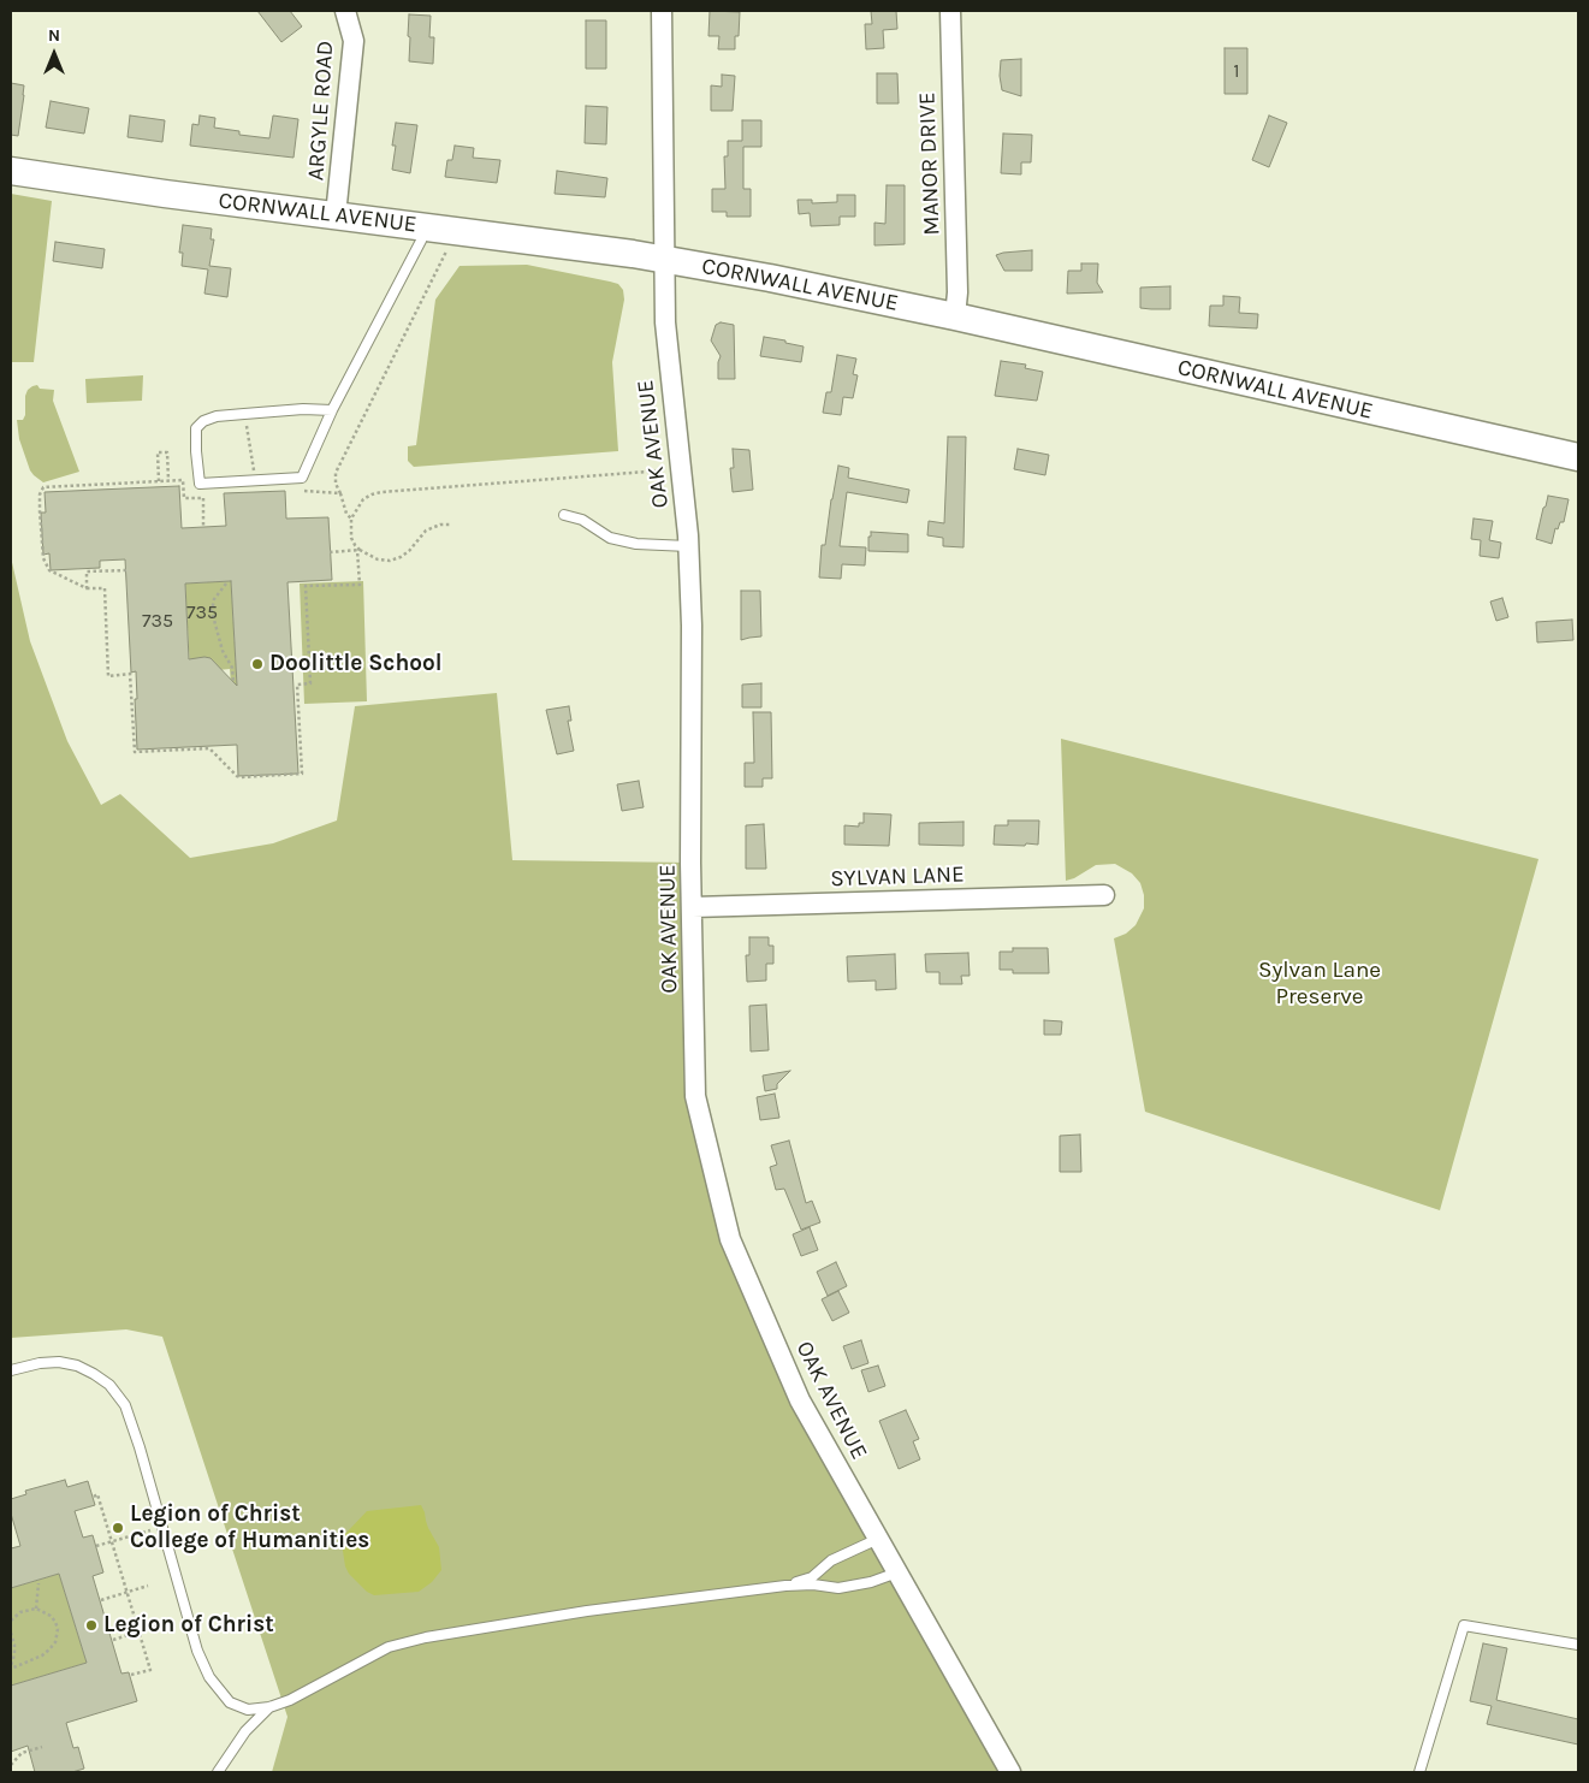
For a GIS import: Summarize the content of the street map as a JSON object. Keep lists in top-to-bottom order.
{
  "streets": {
    "street": [
      "ARGYLE ROAD",
      "MANOR DRIVE",
      "CORNWALL AVENUE",
      "OAK AVENUE",
      "SYLVAN LANE"
    ]
  },
  "crossings": [
    ["ARGYLE ROAD", "CORNWALL AVENUE"],
    ["MANOR DRIVE", "CORNWALL AVENUE"],
    ["CORNWALL AVENUE", "OAK AVENUE"],
    ["OAK AVENUE", "SYLVAN LANE"]
  ],
  "parks": ["Sylvan Lane Preserve"],
  "places": ["Doolittle School", "Legion of Christ College of Humanities", "Legion of Christ"],
  "house_numbers": ["1", "735", "735"],
  "north": "top"
}
